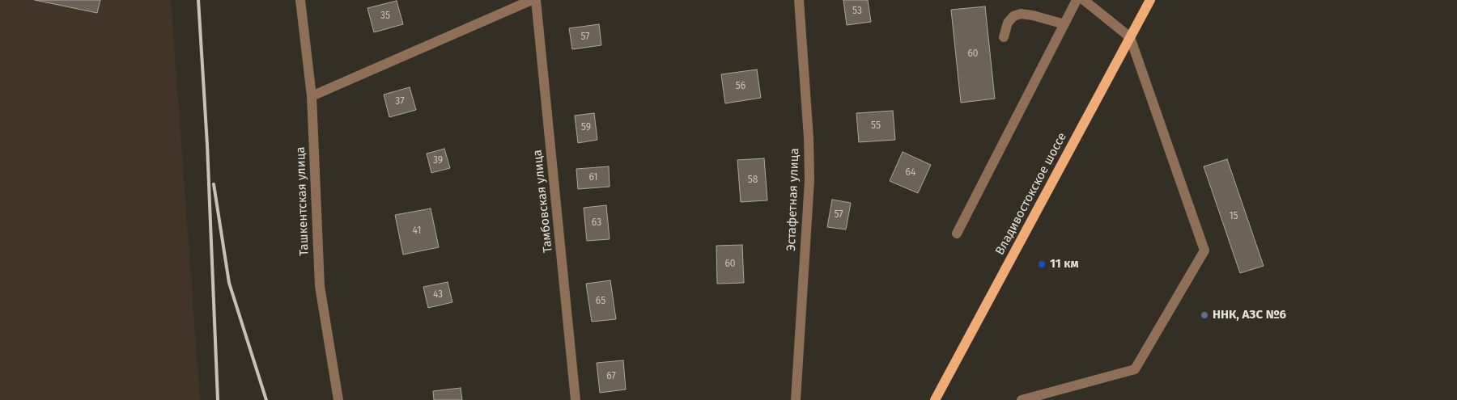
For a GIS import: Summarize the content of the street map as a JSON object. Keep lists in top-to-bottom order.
{
  "streets": {
    "main road": ["Владивостокское шоссе"],
    "street": ["Эстафетная улица", "Ташкентская улица", "Тамбовская улица"]
  },
  "places": ["11 км", "ННК, АЗС №6"],
  "house_numbers": [
    "53",
    "35",
    "57",
    "60",
    "56",
    "37",
    "55",
    "59",
    "39",
    "64",
    "61",
    "58",
    "57",
    "15",
    "63",
    "41",
    "60",
    "43",
    "65",
    "67"
  ]
}
